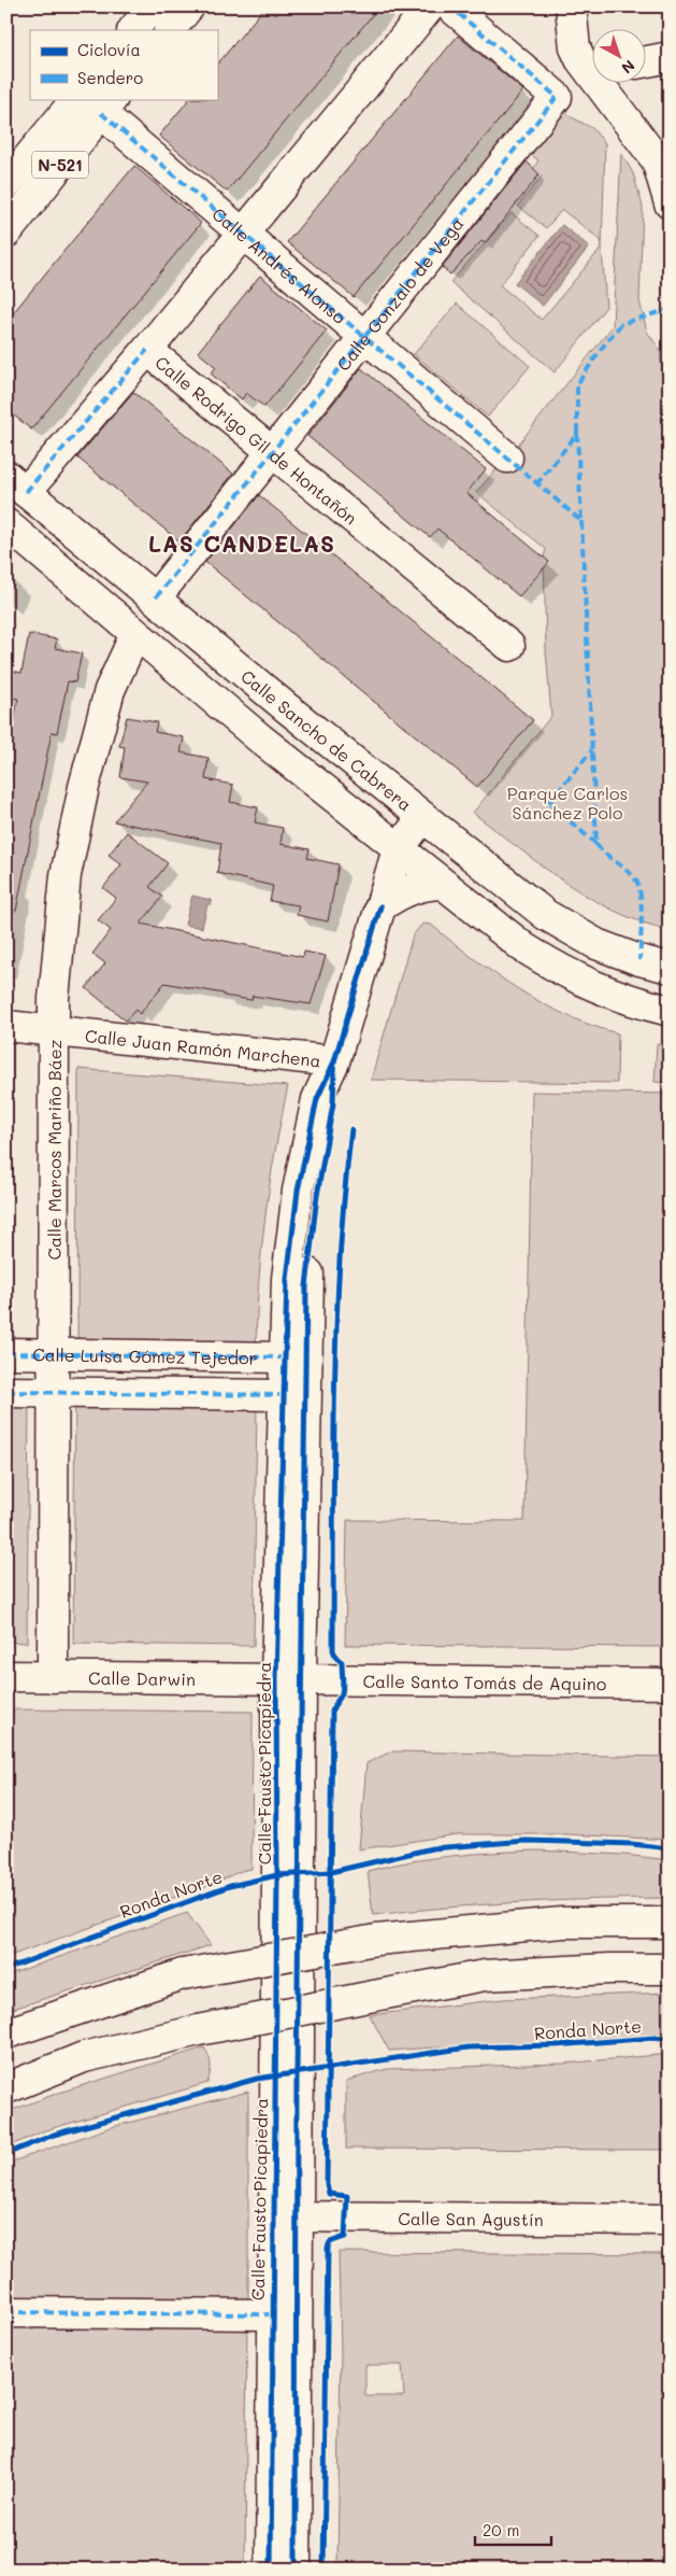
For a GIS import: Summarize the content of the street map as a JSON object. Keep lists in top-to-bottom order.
{
  "streets": {
    "main road": [
      "N-521",
      "Calle Andrés Alonso",
      "Calle Gonzalo de Vega",
      "Calle Rodrigo Gil de Hontañón",
      "Calle Sancho de Cabrera",
      "Calle Juan Ramón Marchena",
      "Calle Marcos Mariño Báez",
      "Calle Luisa Gómez Tejedor",
      "Calle Darwin",
      "Calle Santo Tomás de Aquino",
      "Calle Fausto Picapiedra",
      "Calle San Agustín"
    ],
    "cycle path": ["Ronda Norte"]
  },
  "crossings": [
    ["N-521", "Calle Andrés Alonso"],
    ["Calle Andrés Alonso", "Calle Gonzalo de Vega"],
    ["Calle Andrés Alonso", "Calle Rodrigo Gil de Hontañón"],
    ["Calle Gonzalo de Vega", "Calle Rodrigo Gil de Hontañón"],
    ["Calle Gonzalo de Vega", "Calle Sancho de Cabrera"],
    ["Calle Sancho de Cabrera", "Calle Fausto Picapiedra"],
    ["Calle Juan Ramón Marchena", "Calle Marcos Mariño Báez"],
    ["Calle Juan Ramón Marchena", "Calle Fausto Picapiedra"],
    ["Calle Marcos Mariño Báez", "Calle Luisa Gómez Tejedor"],
    ["Calle Marcos Mariño Báez", "Calle Darwin"],
    ["Calle Luisa Gómez Tejedor", "Calle Fausto Picapiedra"],
    ["Calle Darwin", "Calle Santo Tomás de Aquino"],
    ["Calle Darwin", "Calle Fausto Picapiedra"],
    ["Calle Santo Tomás de Aquino", "Calle Fausto Picapiedra"],
    ["Calle Fausto Picapiedra", "Calle San Agustín"]
  ],
  "districts": ["LAS CANDELAS"],
  "parks": ["Parque Carlos Sánchez Polo"],
  "legend": ["Ciclovía", "Sendero"],
  "scale_bar": "20 m",
  "north": "bottom right"
}
